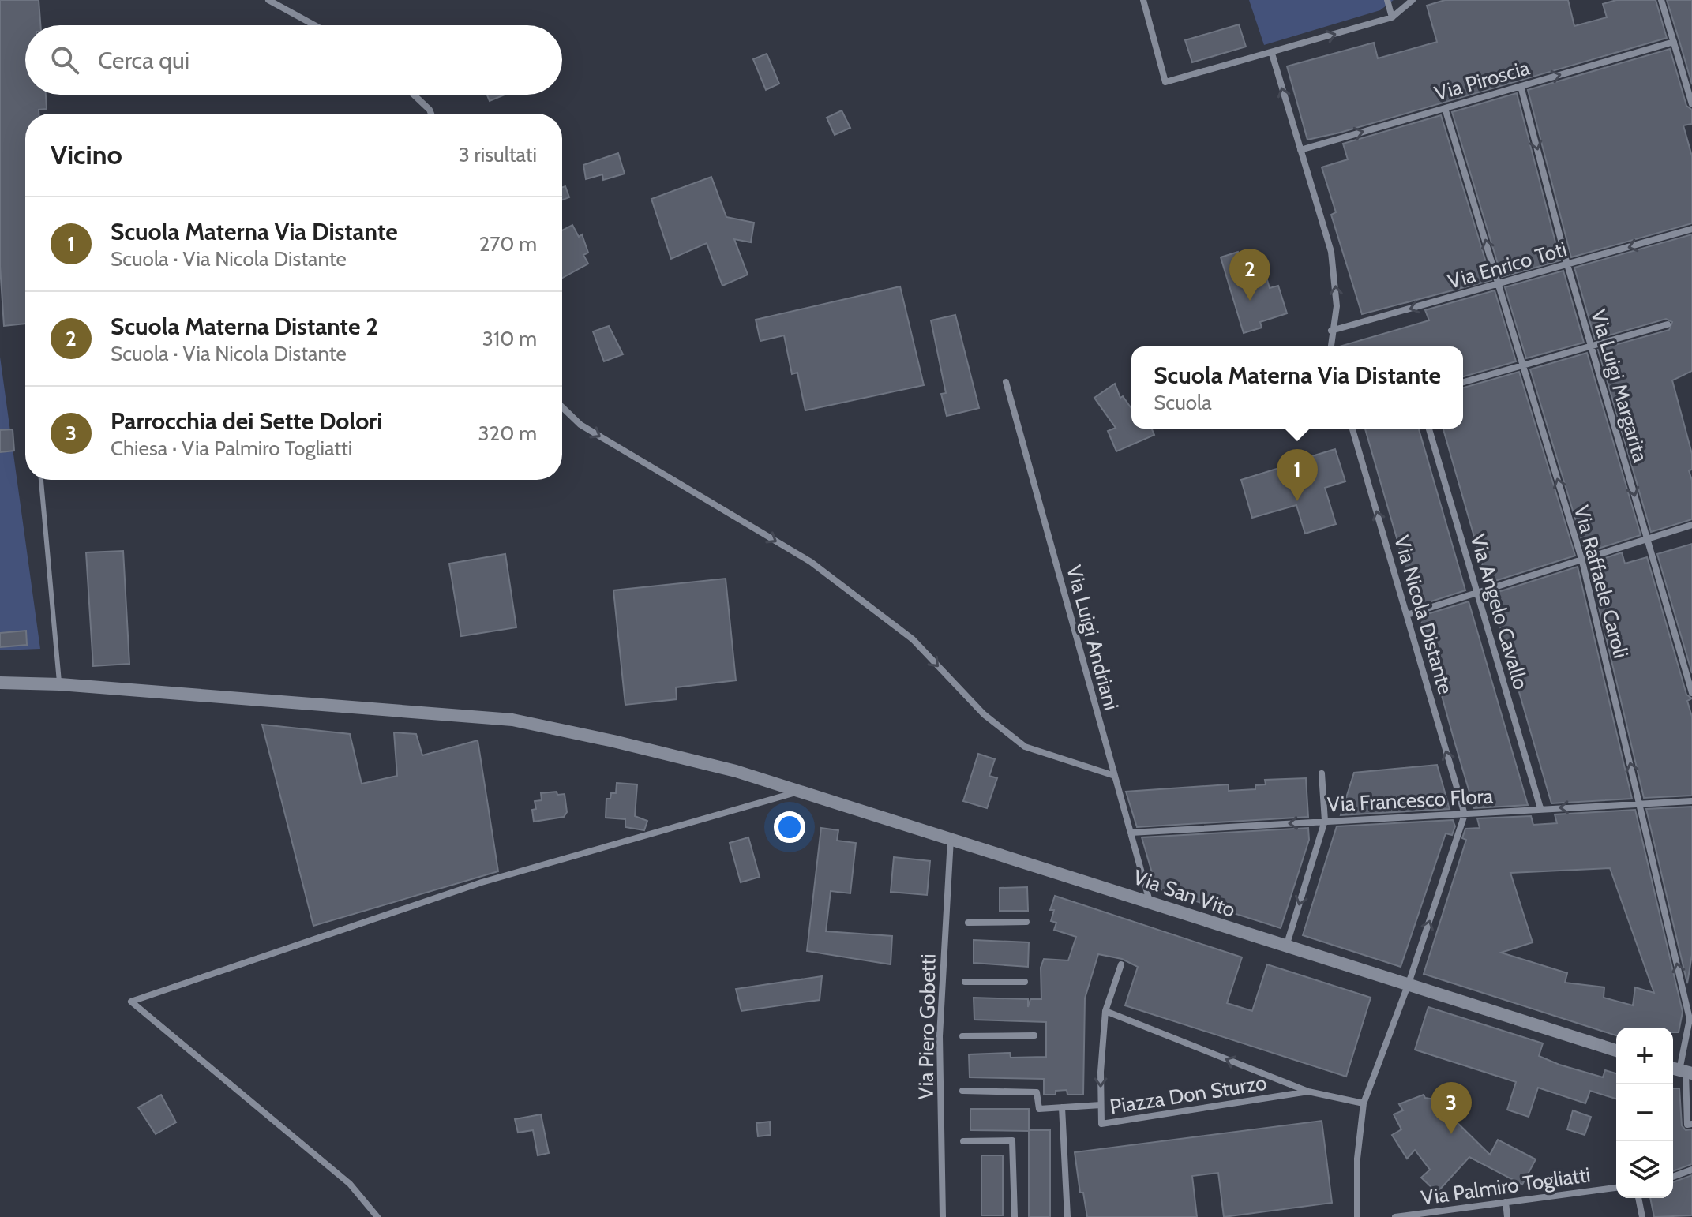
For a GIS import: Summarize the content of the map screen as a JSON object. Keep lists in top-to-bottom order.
{
  "streets": {
    "street": [
      "Via Piroscia",
      "Via Enrico Toti",
      "Via Luigi Margarita",
      "Via Raffaele Caroli",
      "Via Angelo Cavallo",
      "Via Nicola Distante",
      "Via Luigi Andriani",
      "Via Francesco Flora",
      "Via San Vito",
      "Via Piero Gobetti",
      "Piazza Don Sturzo",
      "Via Palmiro Togliatti"
    ]
  },
  "crossings": [
    ["Via Piroscia", "Via Luigi Margarita"],
    ["Via Piroscia", "Via Raffaele Caroli"],
    ["Via Enrico Toti", "Via Luigi Margarita"],
    ["Via Enrico Toti", "Via Raffaele Caroli"],
    ["Via Raffaele Caroli", "Via Francesco Flora"],
    ["Via Angelo Cavallo", "Via Francesco Flora"],
    ["Via Nicola Distante", "Via Francesco Flora"],
    ["Via Luigi Andriani", "Via Francesco Flora"],
    ["Via Luigi Andriani", "Via San Vito"],
    ["Via San Vito", "Via Piero Gobetti"]
  ],
  "one_way": [
    "Via Piroscia",
    "Via Enrico Toti",
    "Via Luigi Margarita",
    "Via Raffaele Caroli",
    "Via Nicola Distante",
    "Via Francesco Flora"
  ],
  "page": {
    "search": "Cerca qui",
    "heading": ["Vicino", "3 risultati"],
    "list": [
      {
        "mark": "1",
        "name": "Scuola Materna Via Distante",
        "note": "Scuola · Via Nicola Distante",
        "value": "270 m"
      },
      {
        "mark": "2",
        "name": "Scuola Materna Distante 2",
        "note": "Scuola · Via Nicola Distante",
        "value": "310 m"
      },
      {
        "mark": "3",
        "name": "Parrocchia dei Sette Dolori",
        "note": "Chiesa · Via Palmiro Togliatti",
        "value": "320 m"
      }
    ],
    "pins": ["2", "1", "3"],
    "popup": ["Scuola Materna Via Distante", "Scuola"],
    "map_buttons": ["+", "−"]
  }
}
